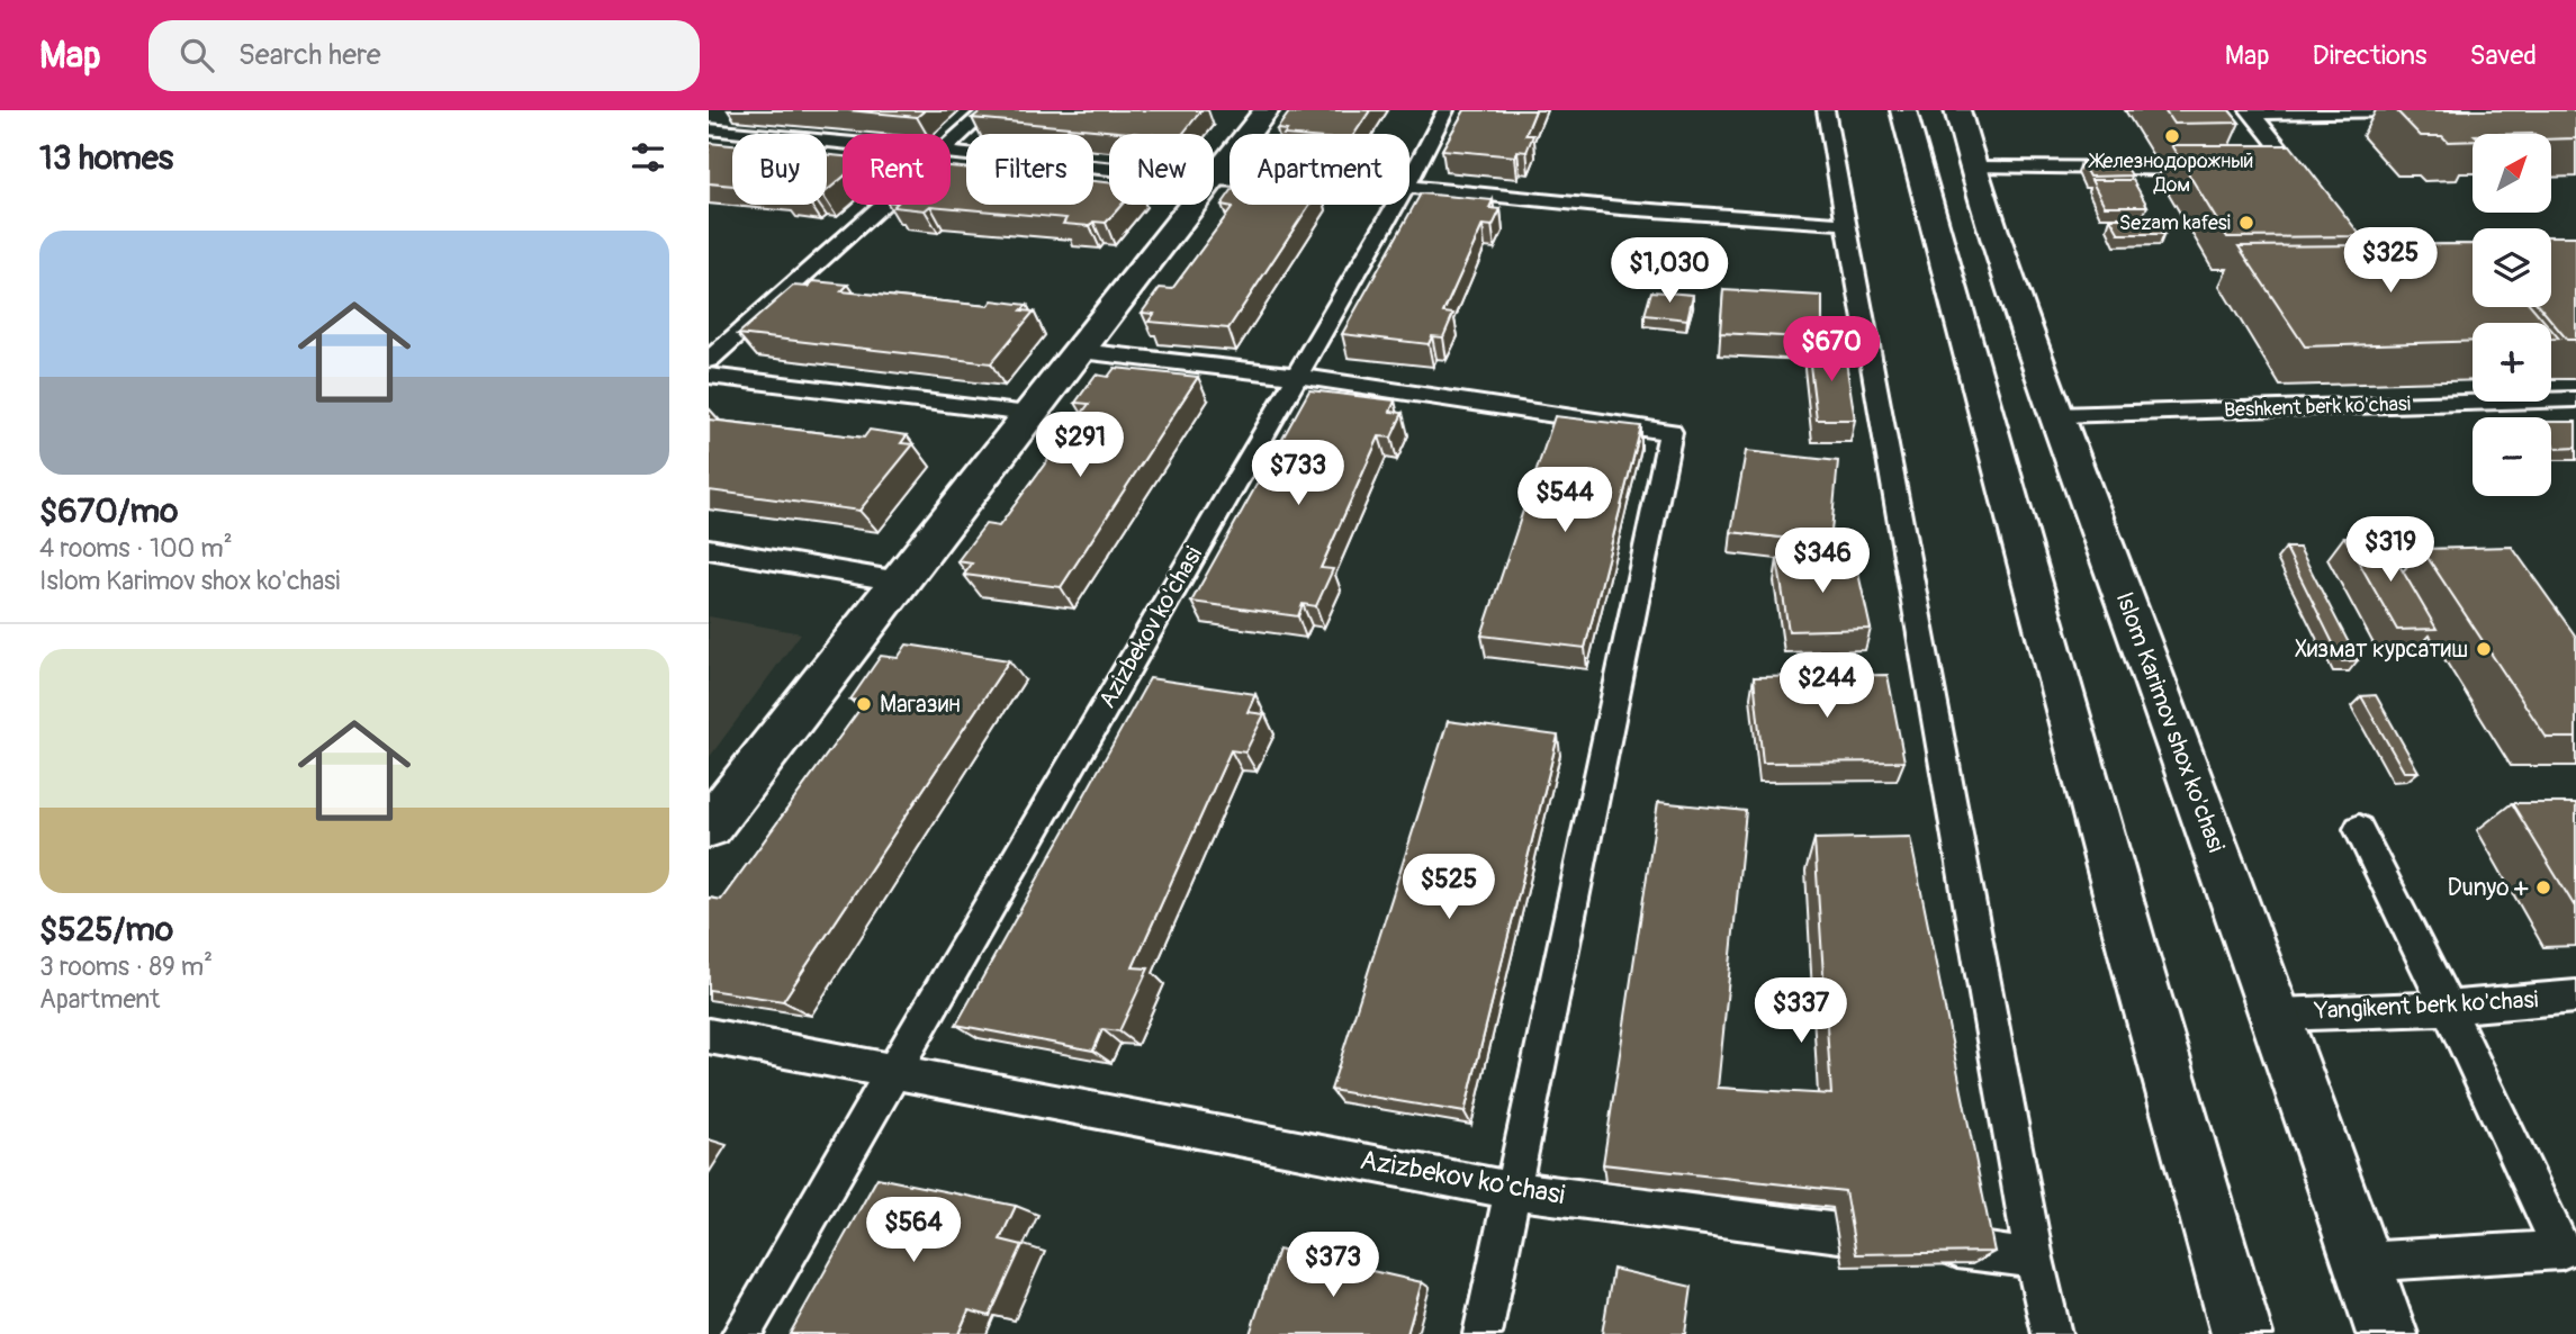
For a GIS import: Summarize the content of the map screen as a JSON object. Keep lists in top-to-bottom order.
{
  "streets": {
    "main road": ["Islom Karimov shox ko'chasi"],
    "lane": ["Beshkent berk ko'chasi", "Azizbekov ko'chasi", "Yangikent berk ko'chasi"]
  },
  "crossings": [
    ["Beshkent berk ko'chasi", "Islom Karimov shox ko'chasi"],
    ["Islom Karimov shox ko'chasi", "Yangikent berk ko'chasi"]
  ],
  "places": [
    "Железнодорожный Дом",
    "Sezam kafesi",
    "Хизмат курсатиш",
    "Магазин",
    "Dunyo +"
  ],
  "north": "top right",
  "page": {
    "header": "Map",
    "search": "Search here",
    "nav": ["Map", "Directions", "Saved"],
    "heading": "13 homes",
    "map_buttons": ["+", "−"],
    "chip": [
      "Buy",
      "Rent",
      "Filters",
      "New",
      "Apartment"
    ],
    "list": [
      {
        "name": "$670/mo",
        "note": "4 rooms · 100 m² · Islom Karimov shox ko'chasi"
      },
      {
        "name": "$525/mo",
        "note": "3 rooms · 89 m² · Apartment"
      }
    ],
    "price": [
      "$325",
      "$1,030",
      "$670",
      "$291",
      "$733",
      "$544",
      "$319",
      "$346",
      "$244",
      "$525",
      "$337",
      "$564",
      "$373"
    ]
  }
}
